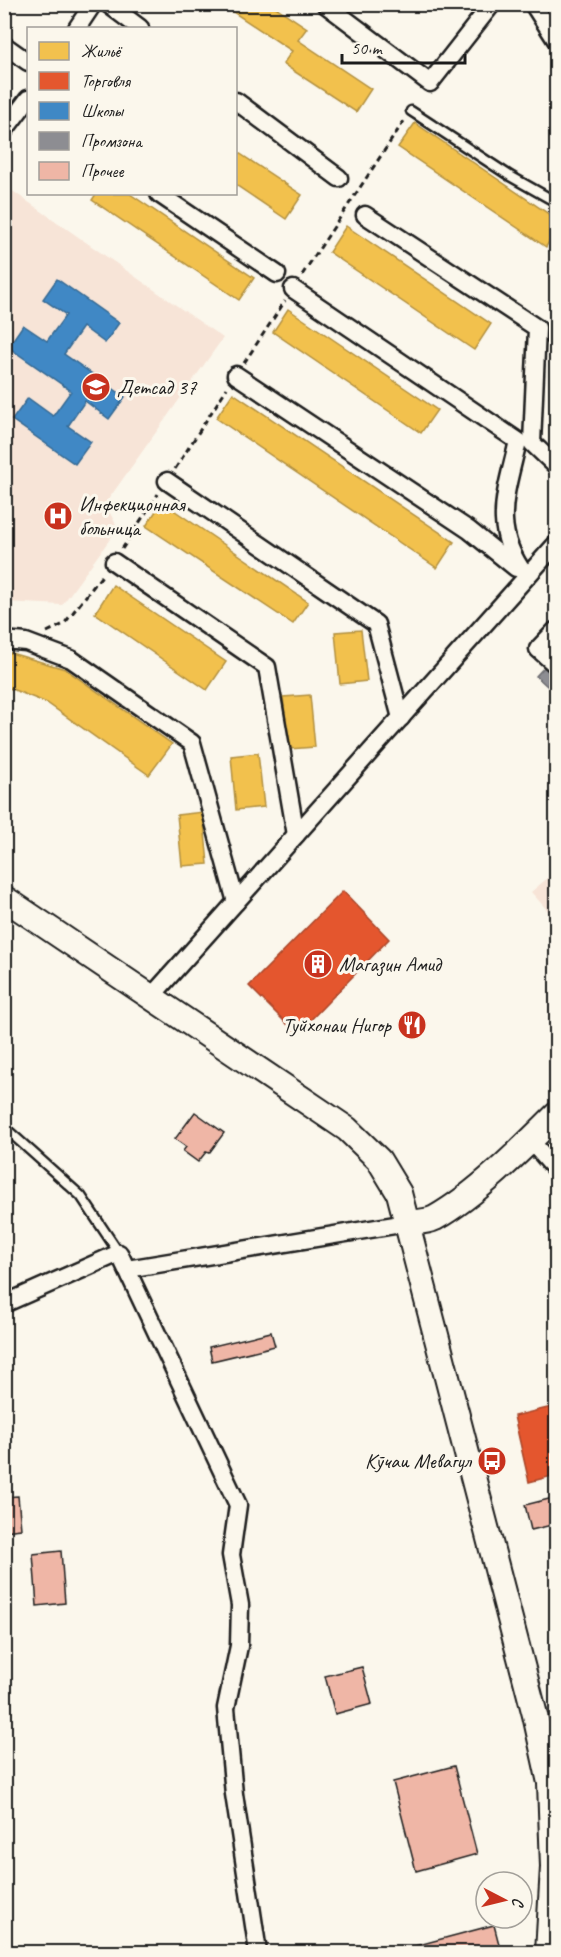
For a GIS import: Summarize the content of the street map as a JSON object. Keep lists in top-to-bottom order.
{
  "places": {
    "school or university": ["Детсад 37"],
    "hospital": ["Инфекционная больница"],
    "building": ["Магазин Амид"],
    "restaurant": ["Туйхонаи Нигор"],
    "bus stop": ["Кӯчаи Мевагул"]
  },
  "legend": [
    "Жильё",
    "Торговля",
    "Школы",
    "Промзона",
    "Прочее"
  ],
  "scale_bar": "50 m",
  "north": "right"
}
